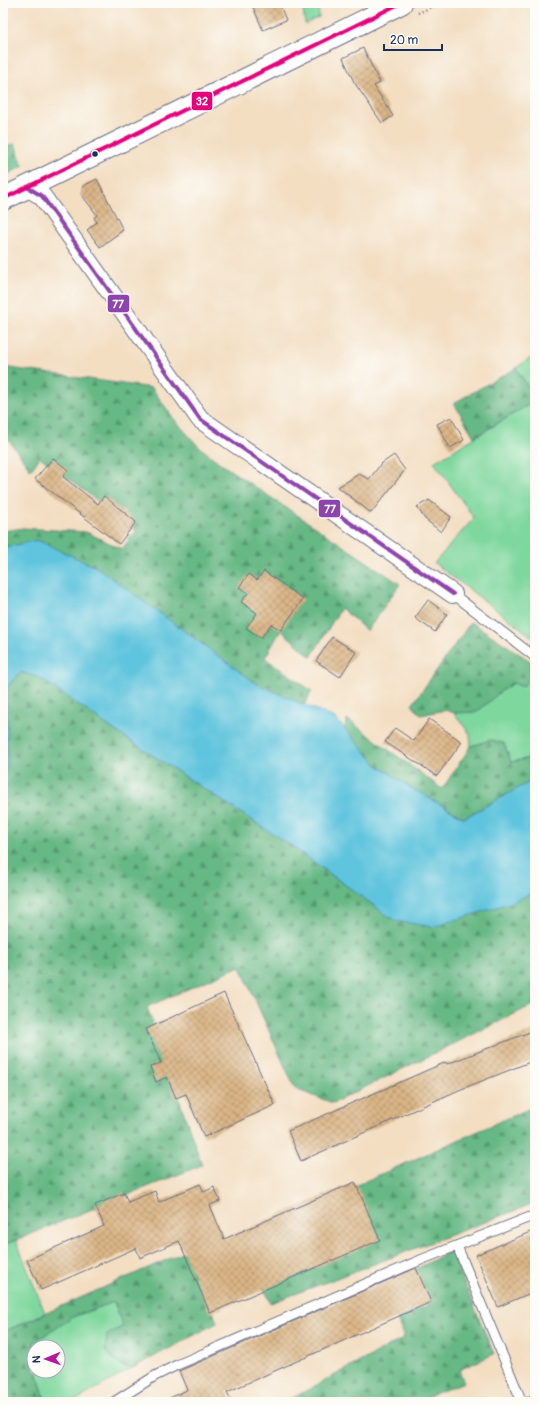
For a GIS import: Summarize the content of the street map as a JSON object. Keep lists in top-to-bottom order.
{
  "lines": ["transit line 32", "transit line 77"],
  "scale_bar": "20 m",
  "north": "left"
}
